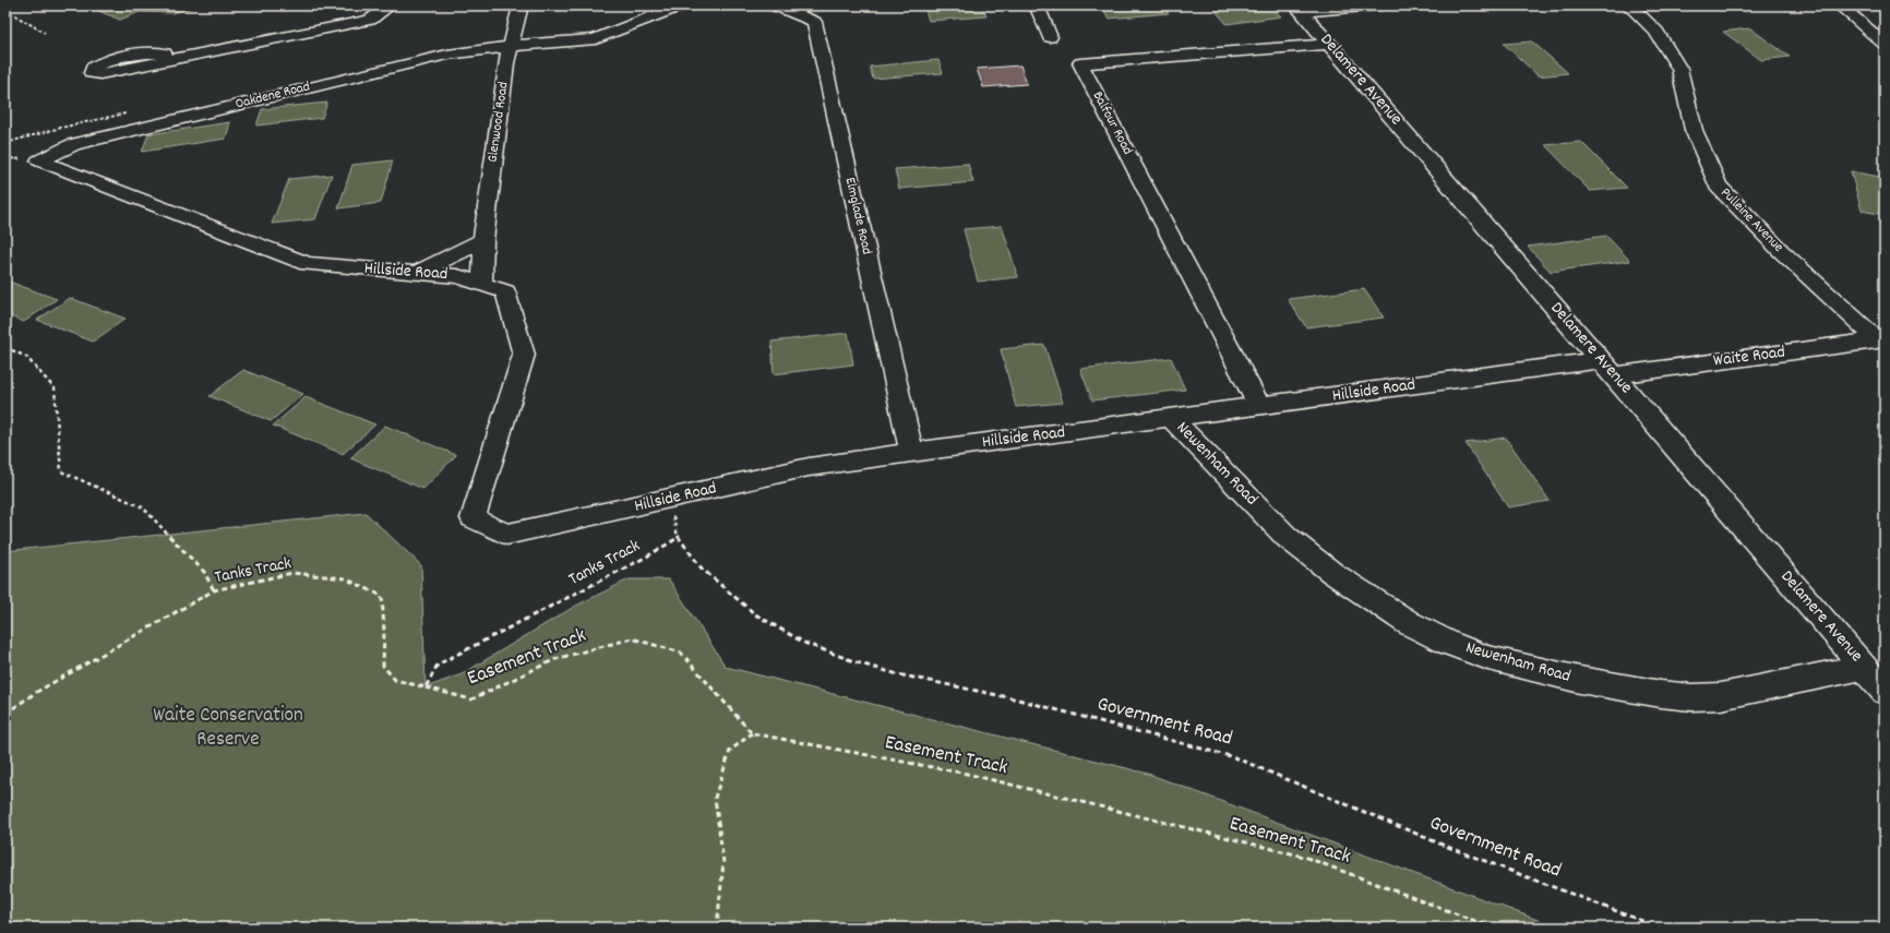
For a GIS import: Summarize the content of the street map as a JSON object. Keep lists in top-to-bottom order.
{
  "streets": {
    "street": [
      "Delamere Avenue",
      "Oakdene Road",
      "Glenwood Road",
      "Balfour Road",
      "Elmglade Road",
      "Pulleine Avenue",
      "Hillside Road",
      "Waite Road",
      "Newenham Road"
    ],
    "path": ["Tanks Track", "Easement Track", "Government Road"]
  },
  "crossings": [
    ["Delamere Avenue", "Balfour Road"],
    ["Delamere Avenue", "Hillside Road"],
    ["Delamere Avenue", "Waite Road"],
    ["Delamere Avenue", "Newenham Road"],
    ["Oakdene Road", "Glenwood Road"],
    ["Oakdene Road", "Hillside Road"],
    ["Glenwood Road", "Hillside Road"],
    ["Balfour Road", "Hillside Road"],
    ["Elmglade Road", "Hillside Road"],
    ["Pulleine Avenue", "Waite Road"],
    ["Hillside Road", "Waite Road"],
    ["Hillside Road", "Newenham Road"],
    ["Tanks Track", "Easement Track"],
    ["Tanks Track", "Government Road"]
  ],
  "parks": ["Waite Conservation Reserve"]
}
